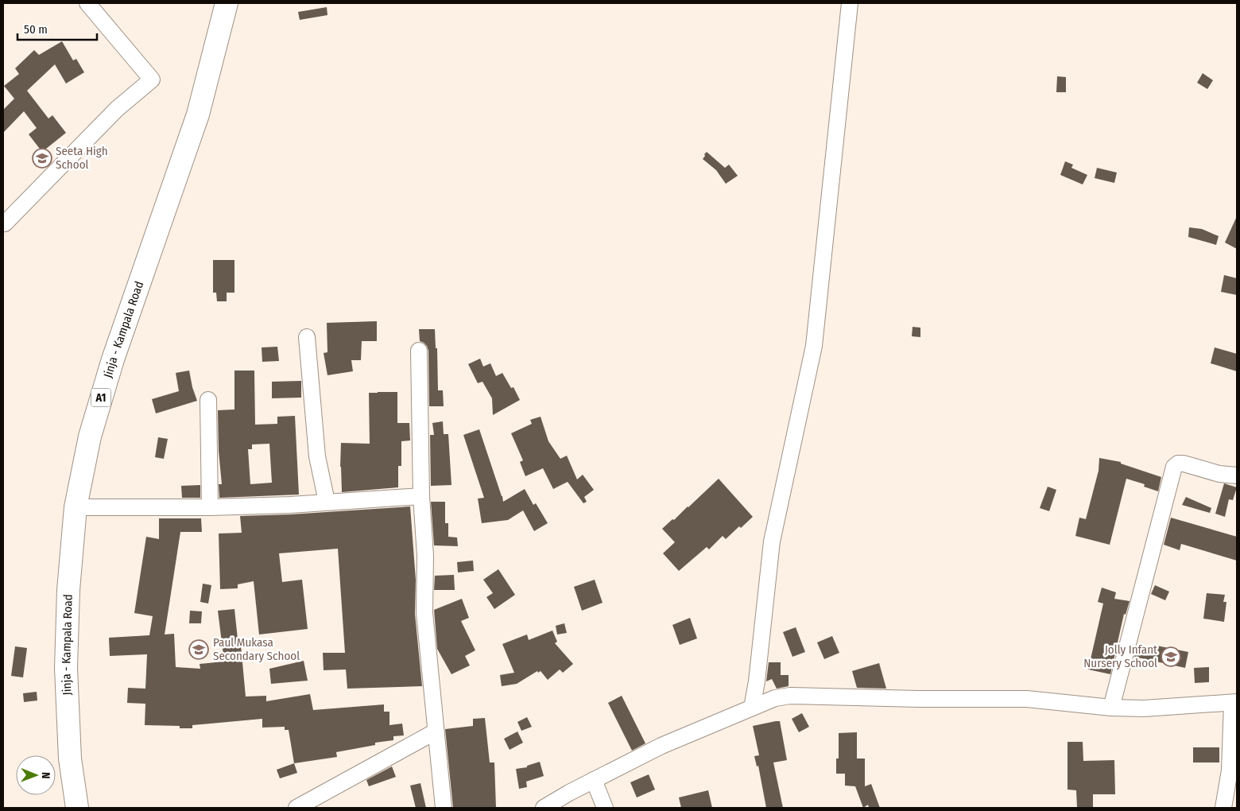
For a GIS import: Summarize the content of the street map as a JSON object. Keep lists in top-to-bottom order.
{
  "streets": {
    "highway": ["Jinja - Kampala Road", "A1"]
  },
  "places": {
    "school or university": ["Seeta High School", "Paul Mukasa Secondary School", "Jolly Infant Nursery School"]
  },
  "scale_bar": "50 m",
  "north": "right"
}
